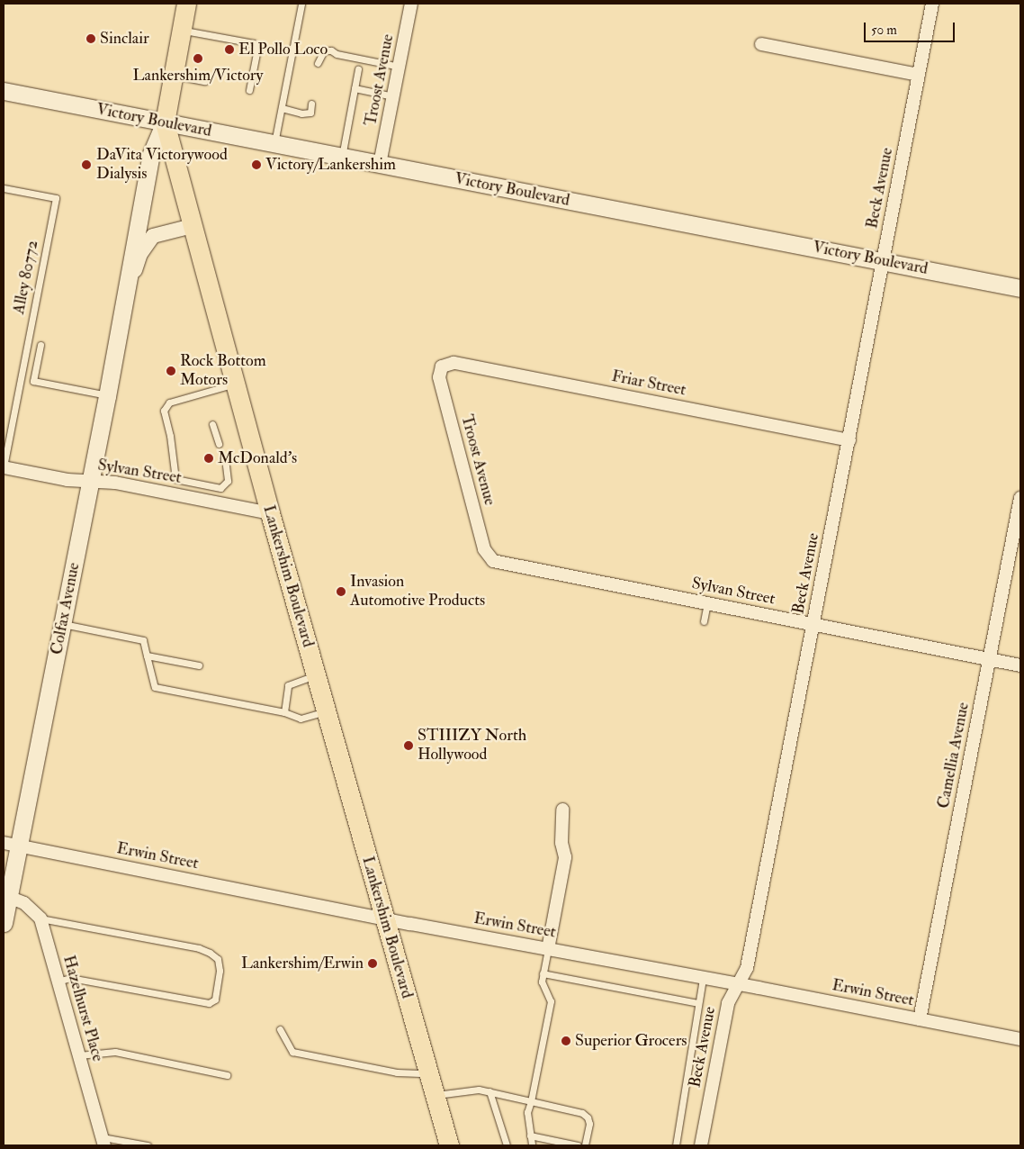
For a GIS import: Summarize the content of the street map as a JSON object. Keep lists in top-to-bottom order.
{
  "streets": {
    "main road": ["Victory Boulevard", "Lankershim Boulevard", "Colfax Avenue"],
    "street": [
      "Troost Avenue",
      "Beck Avenue",
      "Friar Street",
      "Sylvan Street",
      "Camellia Avenue",
      "Erwin Street",
      "Hazelhurst Place"
    ],
    "lane": ["Alley 80772"]
  },
  "crossings": [
    ["Troost Avenue", "Victory Boulevard"],
    ["Troost Avenue", "Friar Street"],
    ["Troost Avenue", "Sylvan Street"],
    ["Victory Boulevard", "Beck Avenue"],
    ["Victory Boulevard", "Lankershim Boulevard"],
    ["Victory Boulevard", "Colfax Avenue"],
    ["Beck Avenue", "Friar Street"],
    ["Beck Avenue", "Sylvan Street"],
    ["Beck Avenue", "Erwin Street"],
    ["Alley 80772", "Sylvan Street"],
    ["Sylvan Street", "Lankershim Boulevard"],
    ["Sylvan Street", "Colfax Avenue"],
    ["Sylvan Street", "Camellia Avenue"],
    ["Lankershim Boulevard", "Colfax Avenue"],
    ["Lankershim Boulevard", "Erwin Street"],
    ["Colfax Avenue", "Erwin Street"],
    ["Camellia Avenue", "Erwin Street"]
  ],
  "places": [
    "Sinclair",
    "El Pollo Loco",
    "Lankershim/Victory",
    "DaVita Victorywood Dialysis",
    "Victory/Lankershim",
    "Rock Bottom Motors",
    "McDonald's",
    "Invasion Automotive Products",
    "STIIIZY North Hollywood",
    "Lankershim/Erwin",
    "Superior Grocers"
  ],
  "scale_bar": "50 m"
}
